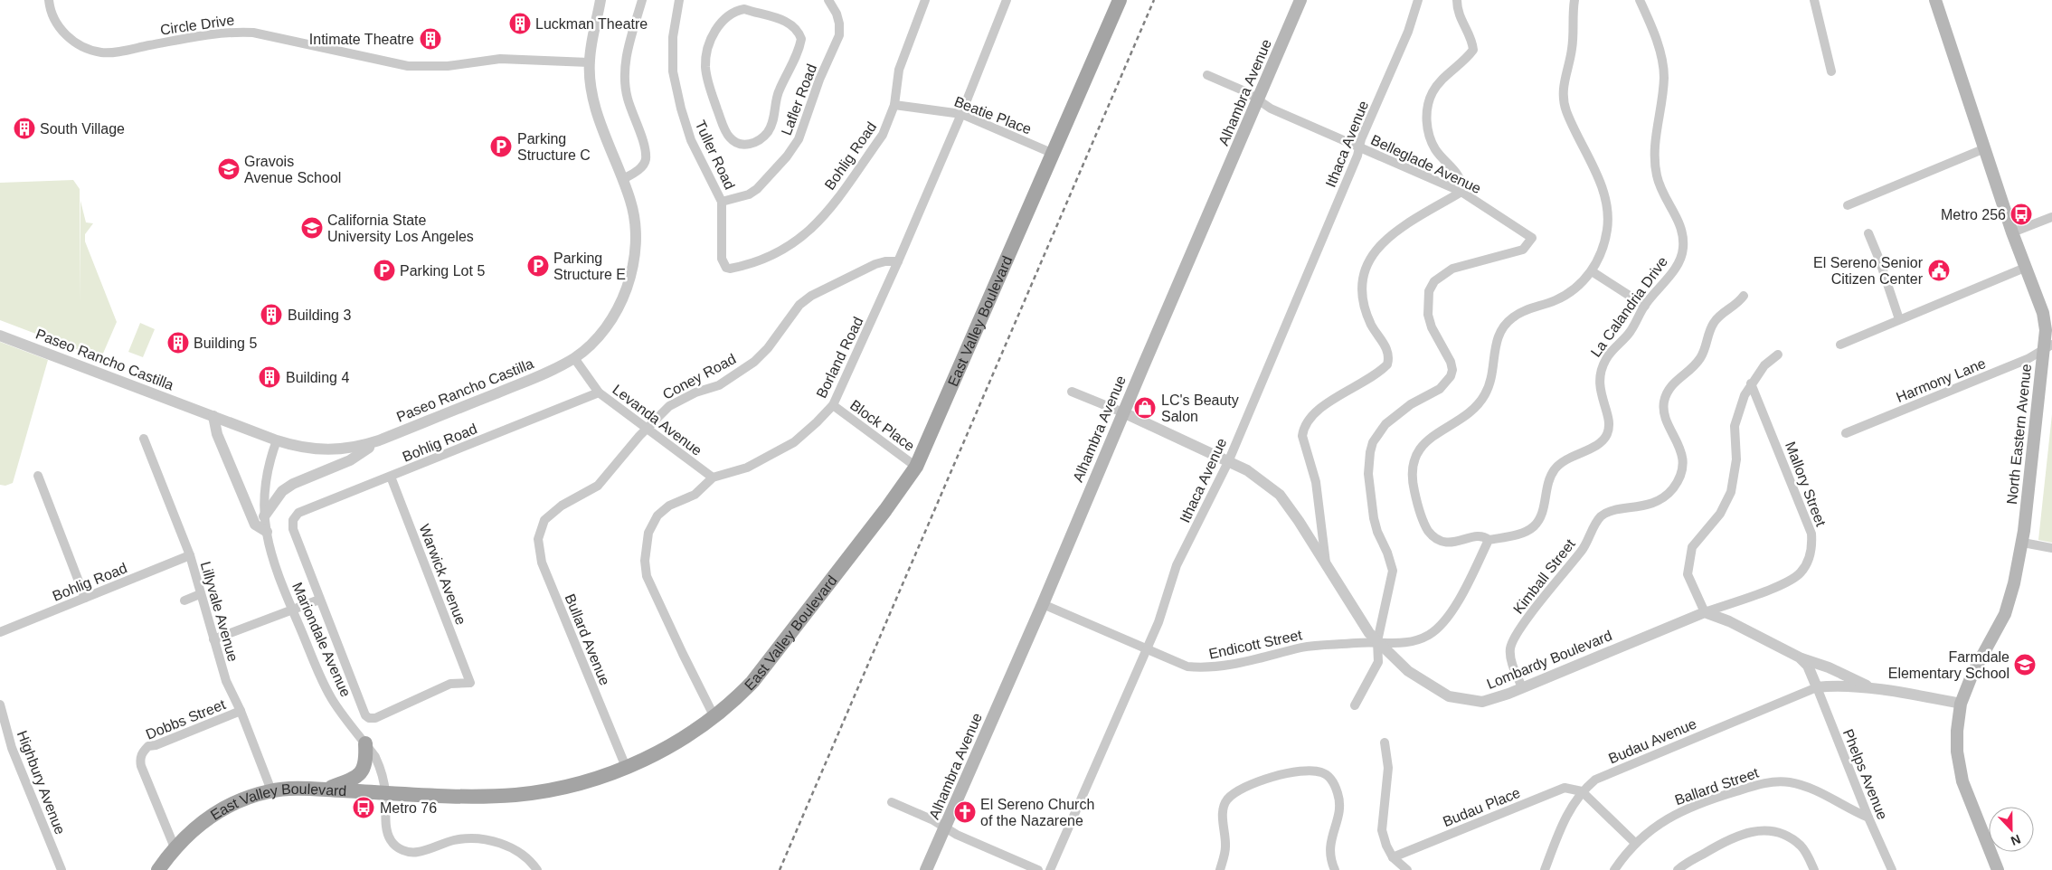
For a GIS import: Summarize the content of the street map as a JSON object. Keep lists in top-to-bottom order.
{
  "streets": {
    "main road": ["Alhambra Avenue", "East Valley Boulevard", "North Eastern Avenue"],
    "street": [
      "Circle Drive",
      "Lafler Road",
      "Beatie Place",
      "Ithaca Avenue",
      "Tuller Road",
      "Bohlig Road",
      "Belleglade Avenue",
      "La Calandria Drive",
      "Borland Road",
      "Paseo Rancho Castilla",
      "Coney Road",
      "Harmony Lane",
      "Levanda Avenue",
      "Block Place",
      "Mallory Street",
      "Warwick Avenue",
      "Kimball Street",
      "Lillyvale Avenue",
      "Mariondale Avenue",
      "Bullard Avenue",
      "Endicott Street",
      "Lombardy Boulevard",
      "Dobbs Street",
      "Budau Avenue",
      "Phelps Avenue",
      "Highbury Avenue",
      "Ballard Street",
      "Budau Place"
    ]
  },
  "crossings": [
    ["Circle Drive", "Paseo Rancho Castilla"],
    ["Alhambra Avenue", "Belleglade Avenue"],
    ["Alhambra Avenue", "Endicott Street"],
    ["Alhambra Avenue", "Lombardy Boulevard"],
    ["Lafler Road", "Tuller Road"],
    ["Beatie Place", "Bohlig Road"],
    ["Beatie Place", "East Valley Boulevard"],
    ["Beatie Place", "Borland Road"],
    ["Ithaca Avenue", "Belleglade Avenue"],
    ["Ithaca Avenue", "Endicott Street"],
    ["Ithaca Avenue", "Lombardy Boulevard"],
    ["Tuller Road", "Bohlig Road"],
    ["Bohlig Road", "Levanda Avenue"],
    ["Bohlig Road", "Warwick Avenue"],
    ["Bohlig Road", "Lillyvale Avenue"],
    ["Bohlig Road", "Mariondale Avenue"],
    ["Belleglade Avenue", "Endicott Street"],
    ["Belleglade Avenue", "Lombardy Boulevard"],
    ["East Valley Boulevard", "Borland Road"],
    ["East Valley Boulevard", "Block Place"],
    ["East Valley Boulevard", "Lillyvale Avenue"],
    ["East Valley Boulevard", "Mariondale Avenue"],
    ["East Valley Boulevard", "Bullard Avenue"],
    ["East Valley Boulevard", "Dobbs Street"],
    ["Borland Road", "Coney Road"],
    ["Borland Road", "Levanda Avenue"],
    ["Borland Road", "Block Place"],
    ["Paseo Rancho Castilla", "Levanda Avenue"],
    ["Paseo Rancho Castilla", "Mariondale Avenue"],
    ["Coney Road", "Levanda Avenue"],
    ["Coney Road", "Bullard Avenue"],
    ["Harmony Lane", "North Eastern Avenue"],
    ["Mallory Street", "Lombardy Boulevard"],
    ["Warwick Avenue", "Mariondale Avenue"],
    ["Kimball Street", "Lombardy Boulevard"],
    ["Lillyvale Avenue", "Dobbs Street"],
    ["Endicott Street", "Lombardy Boulevard"],
    ["Budau Avenue", "Phelps Avenue"],
    ["Budau Avenue", "Budau Place"],
    ["Phelps Avenue", "Ballard Street"]
  ],
  "places": {
    "building": [
      "Luckman Theatre",
      "Intimate Theatre",
      "South Village",
      "Building 3",
      "Building 5",
      "Building 4"
    ],
    "parking": ["Parking Structure C", "Parking Structure E", "Parking Lot 5"],
    "school or university": ["Gravois Avenue School", "California State University Los Angeles", "Farmdale Elementary School"],
    "bus stop": ["Metro 256", "Metro 76"],
    "public building": ["El Sereno Senior Citizen Center"],
    "shop": ["LC's Beauty Salon"],
    "church": ["El Sereno Church of the Nazarene"]
  },
  "north": "bottom"
}
